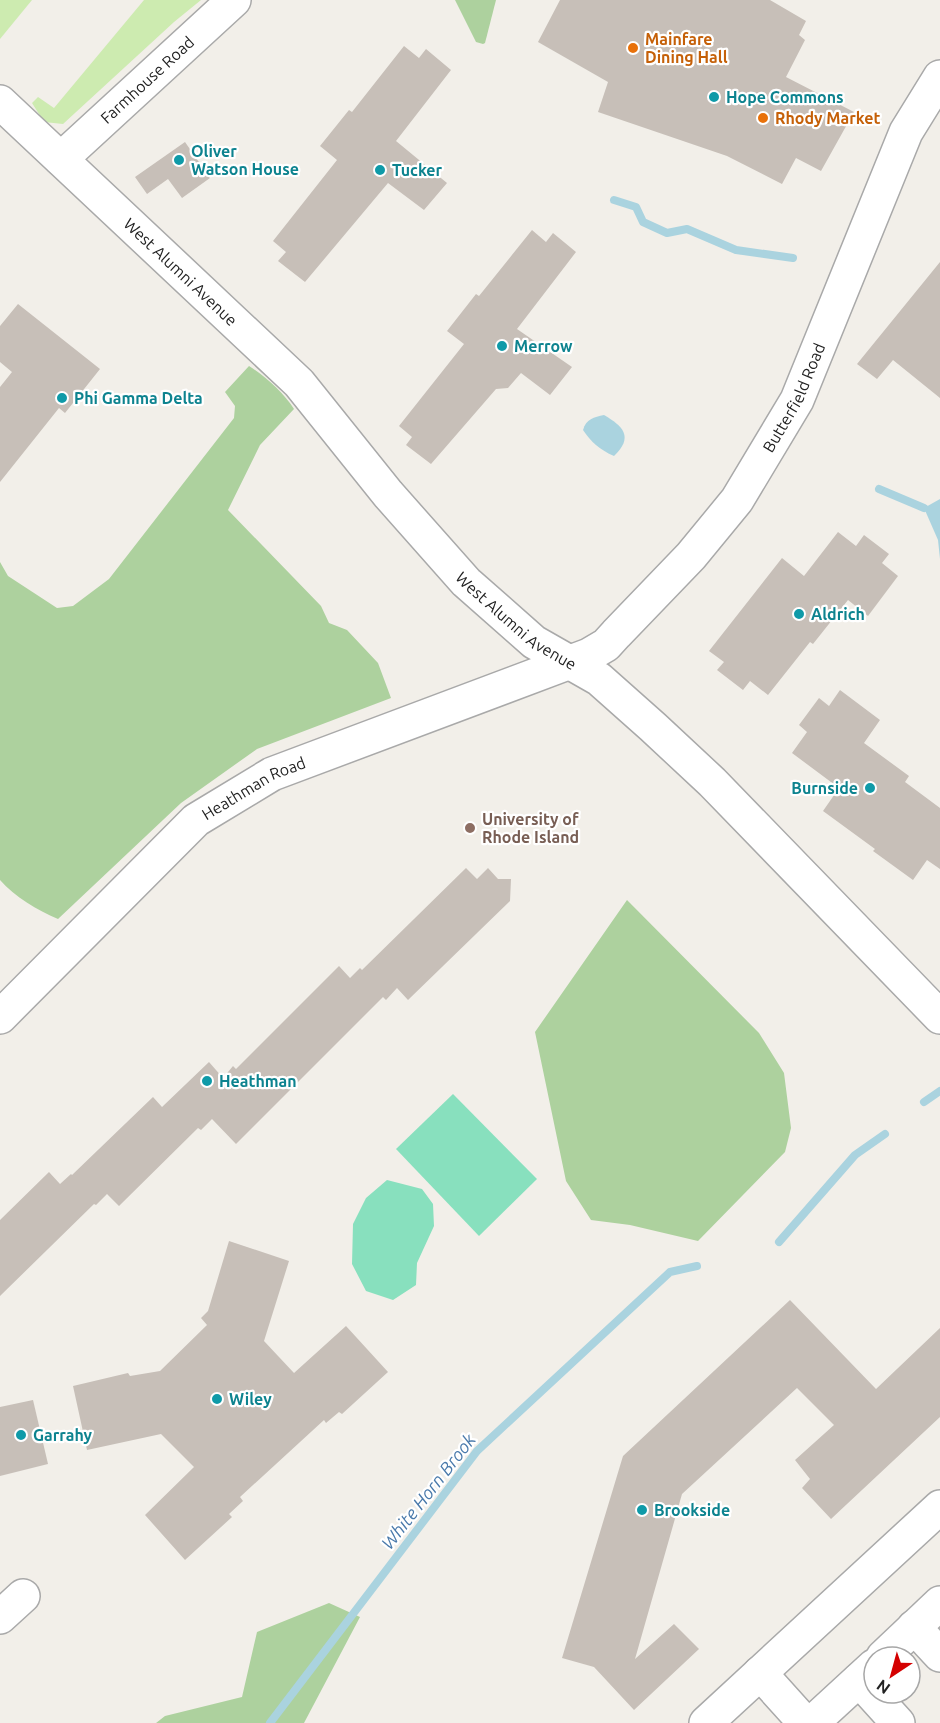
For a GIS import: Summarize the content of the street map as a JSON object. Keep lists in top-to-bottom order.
{
  "streets": {
    "street": [
      "Farmhouse Road",
      "West Alumni Avenue",
      "Butterfield Road",
      "Heathman Road"
    ]
  },
  "crossings": [
    ["Farmhouse Road", "West Alumni Avenue"],
    ["West Alumni Avenue", "Butterfield Road"],
    ["West Alumni Avenue", "Heathman Road"],
    ["Butterfield Road", "Heathman Road"]
  ],
  "water": ["White Horn Brook"],
  "places": [
    "Mainfare Dining Hall",
    "Hope Commons",
    "Rhody Market",
    "Oliver Watson House",
    "Tucker",
    "Merrow",
    "Phi Gamma Delta",
    "Aldrich",
    "Burnside",
    "University of Rhode Island",
    "Heathman",
    "Wiley",
    "Garrahy",
    "Brookside"
  ],
  "north": "bottom left"
}
